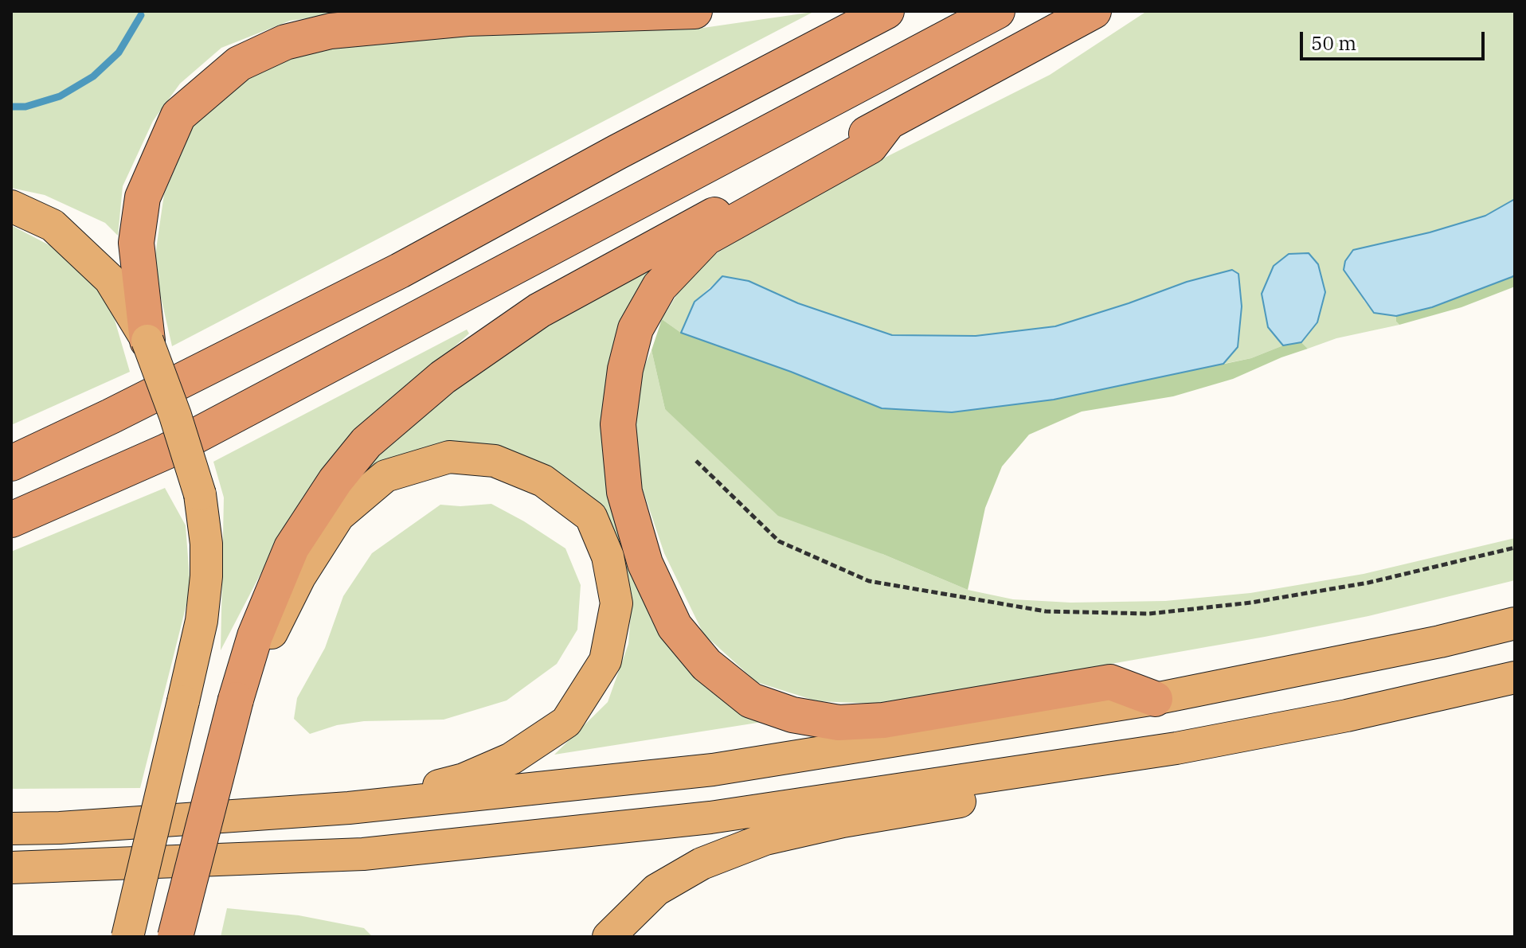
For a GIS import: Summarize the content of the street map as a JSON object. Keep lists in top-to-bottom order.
{
  "scale_bar": "50 m"
}
